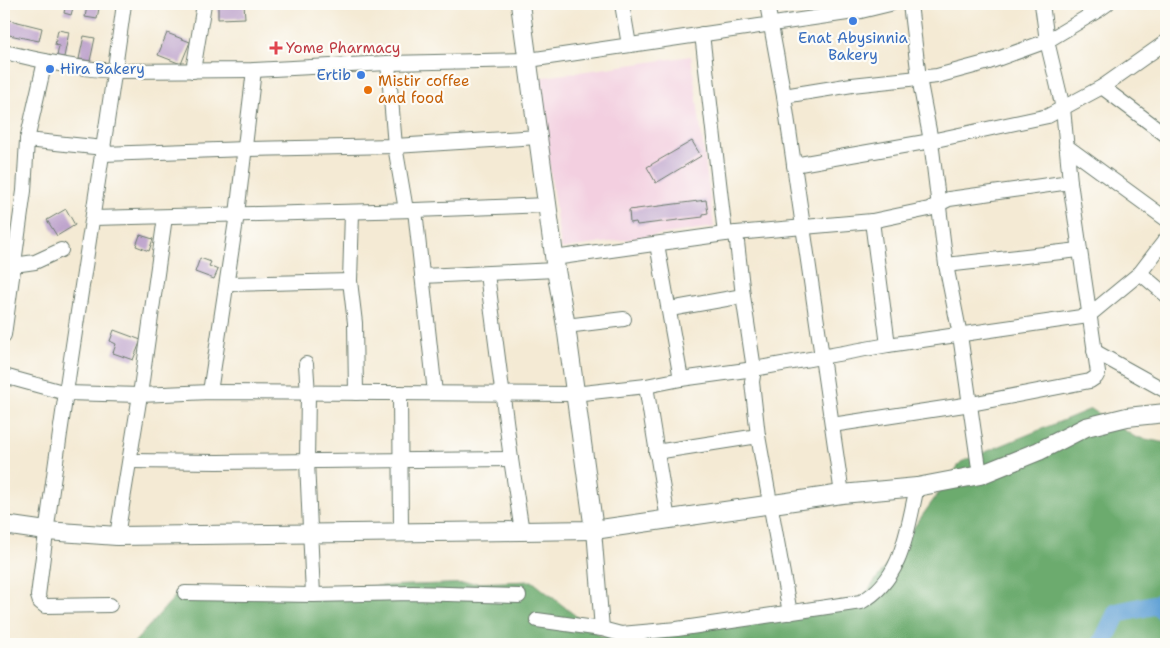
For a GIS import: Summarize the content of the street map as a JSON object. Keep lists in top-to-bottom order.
{
  "places": {
    "other": [
      "Enat Abysinnia Bakery",
      "Hira Bakery",
      "Ertib",
      "Mistir coffee and food"
    ],
    "health": ["Yome Pharmacy"]
  }
}
